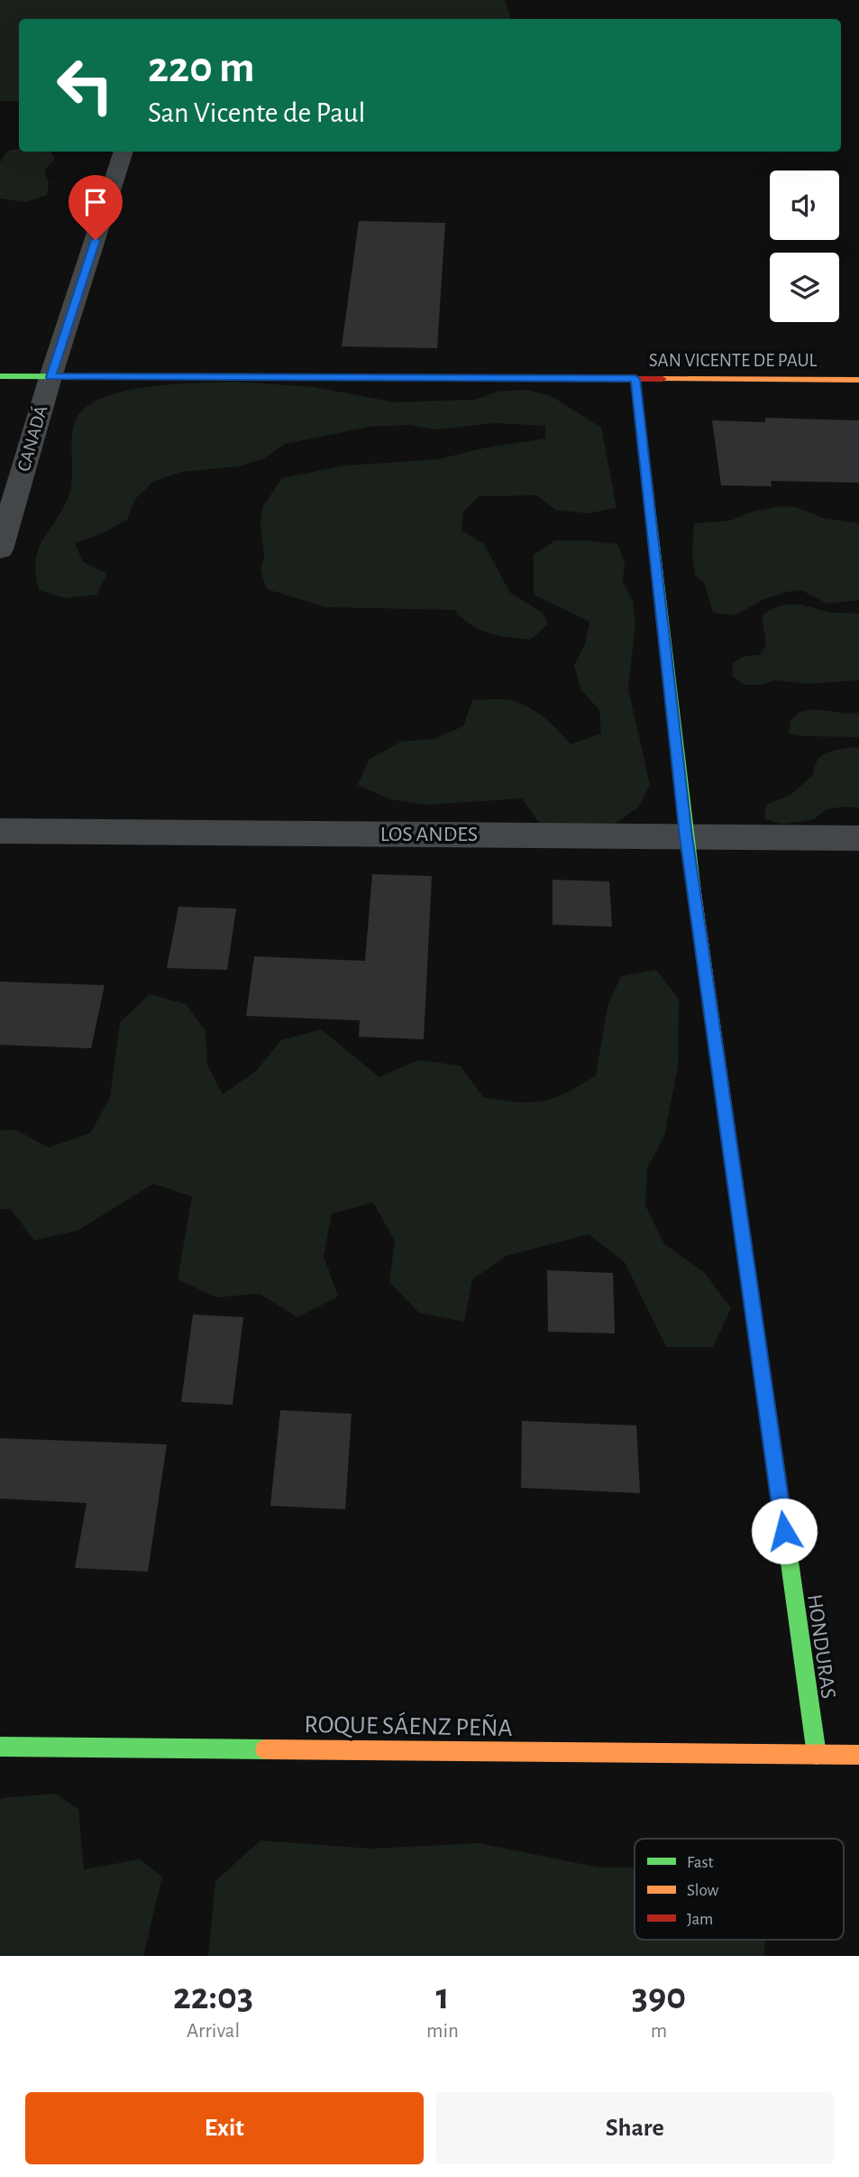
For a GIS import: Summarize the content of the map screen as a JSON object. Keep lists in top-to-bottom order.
{
  "streets": {
    "street": [
      "SAN VICENTE DE PAUL",
      "CANADÁ",
      "LOS ANDES",
      "HONDURAS",
      "ROQUE SÁENZ PEÑA"
    ]
  },
  "crossings": [
    ["SAN VICENTE DE PAUL", "CANADÁ"],
    ["SAN VICENTE DE PAUL", "HONDURAS"],
    ["LOS ANDES", "HONDURAS"],
    ["HONDURAS", "ROQUE SÁENZ PEÑA"]
  ],
  "legend": ["Fast", "Slow", "Jam"],
  "page": {
    "turn": ["220 m", "San Vicente de Paul"],
    "eta": [
      "22:03",
      "Arrival",
      "1",
      "min",
      "390",
      "m"
    ],
    "buttons": ["Exit", "Share"]
  }
}
